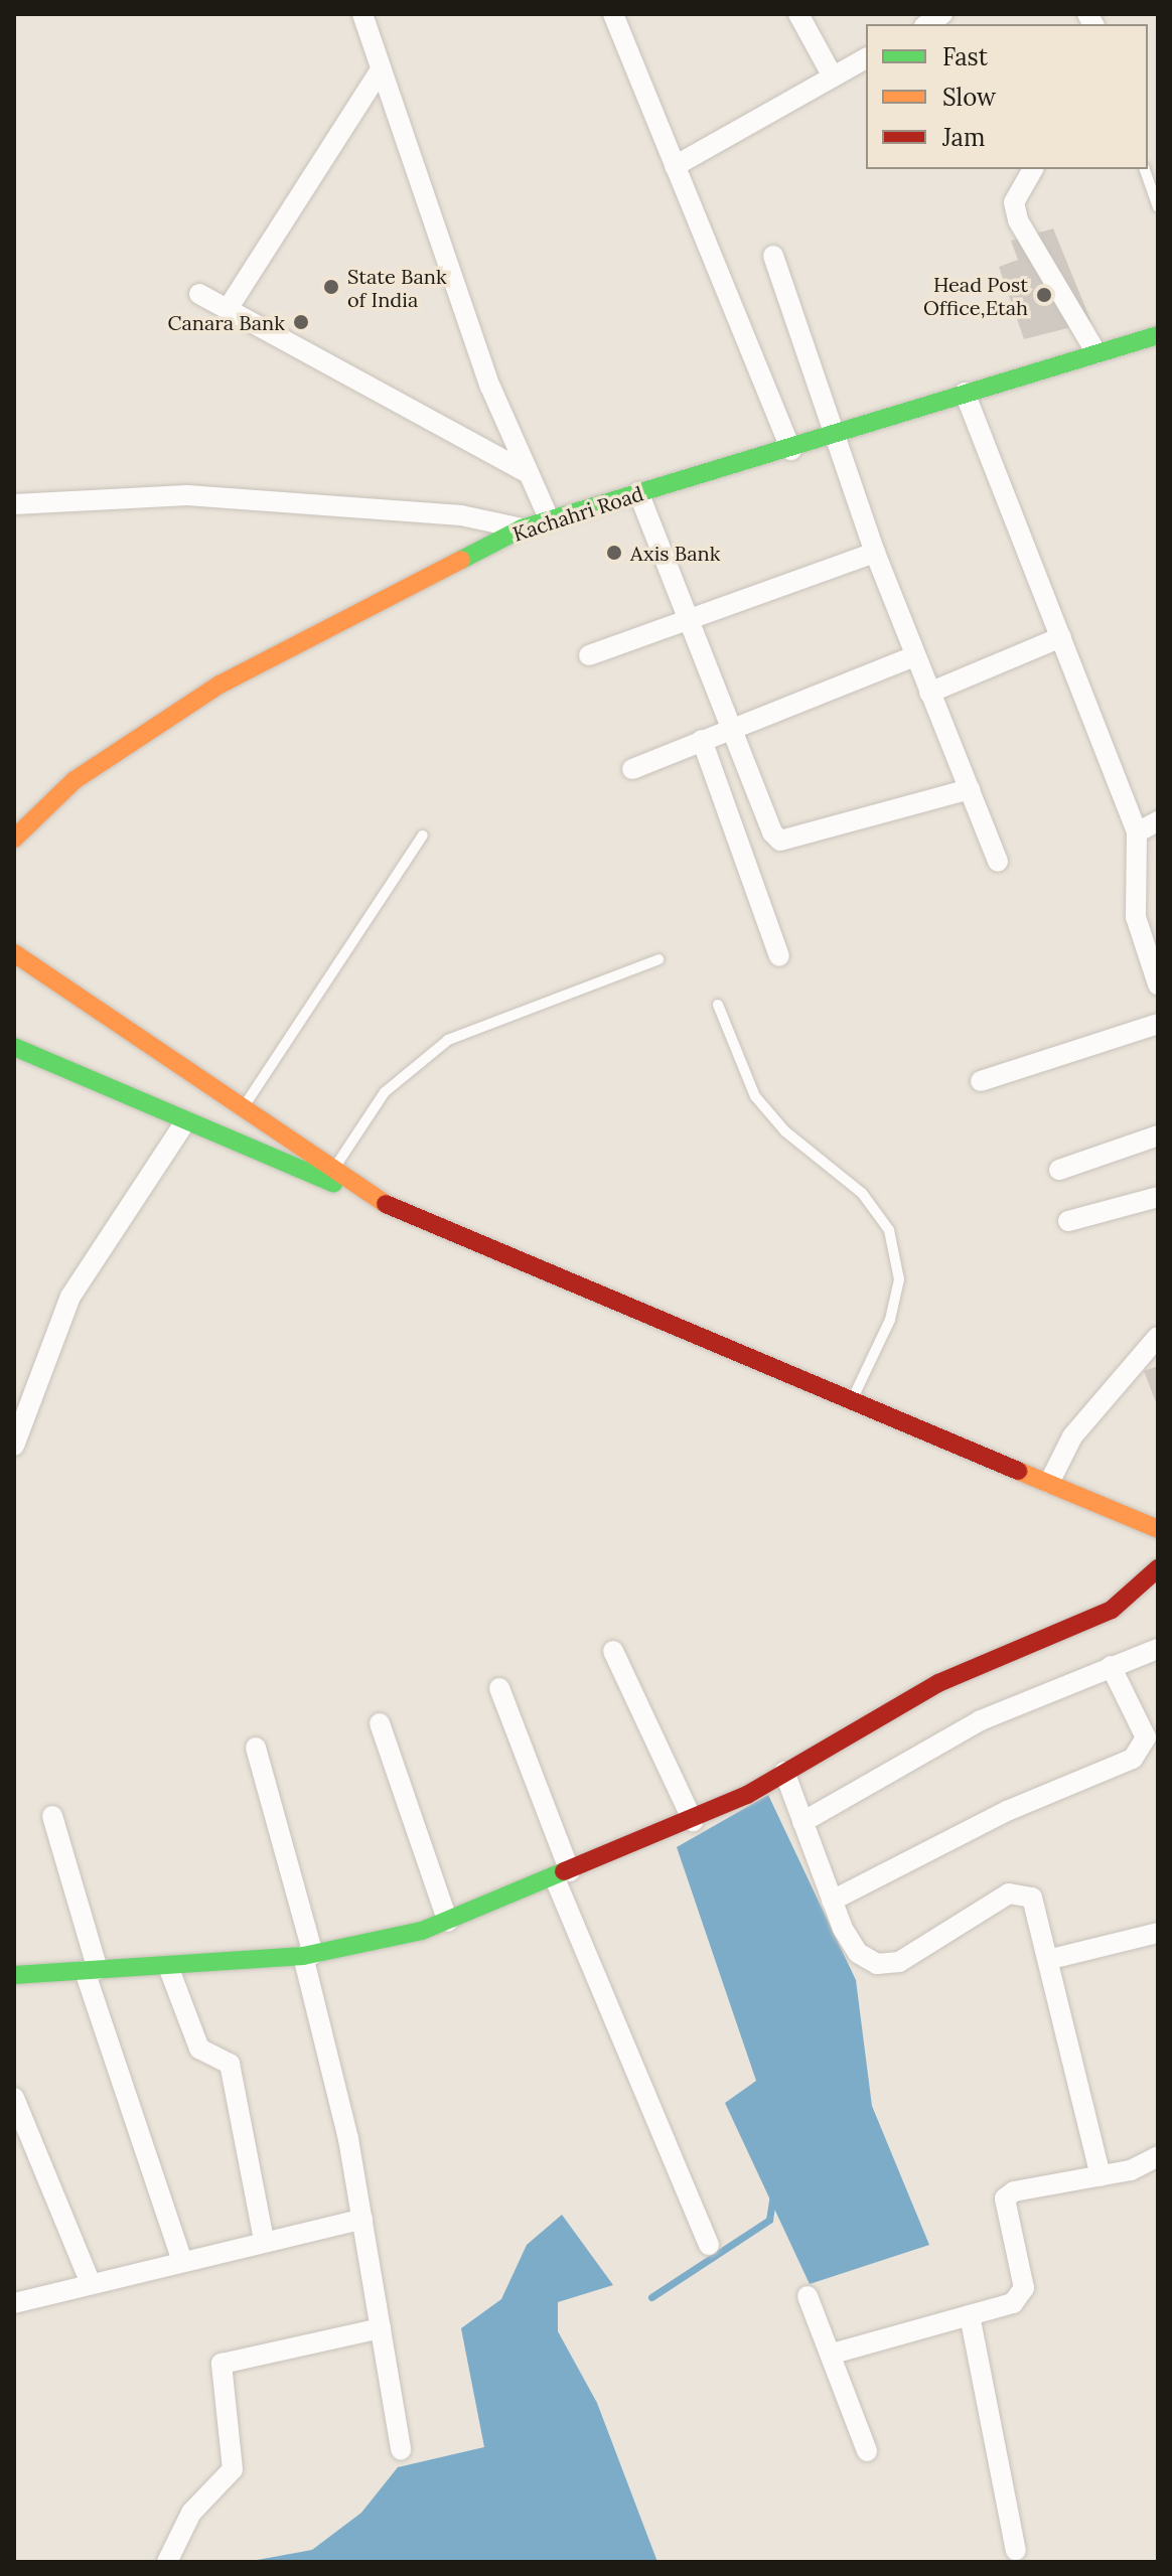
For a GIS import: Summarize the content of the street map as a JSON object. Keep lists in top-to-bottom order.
{
  "streets": {
    "street": ["Kachahri Road"]
  },
  "places": [
    "State Bank of India",
    "Head Post Office,Etah",
    "Canara Bank",
    "Axis Bank"
  ],
  "legend": ["Fast", "Slow", "Jam"]
}
